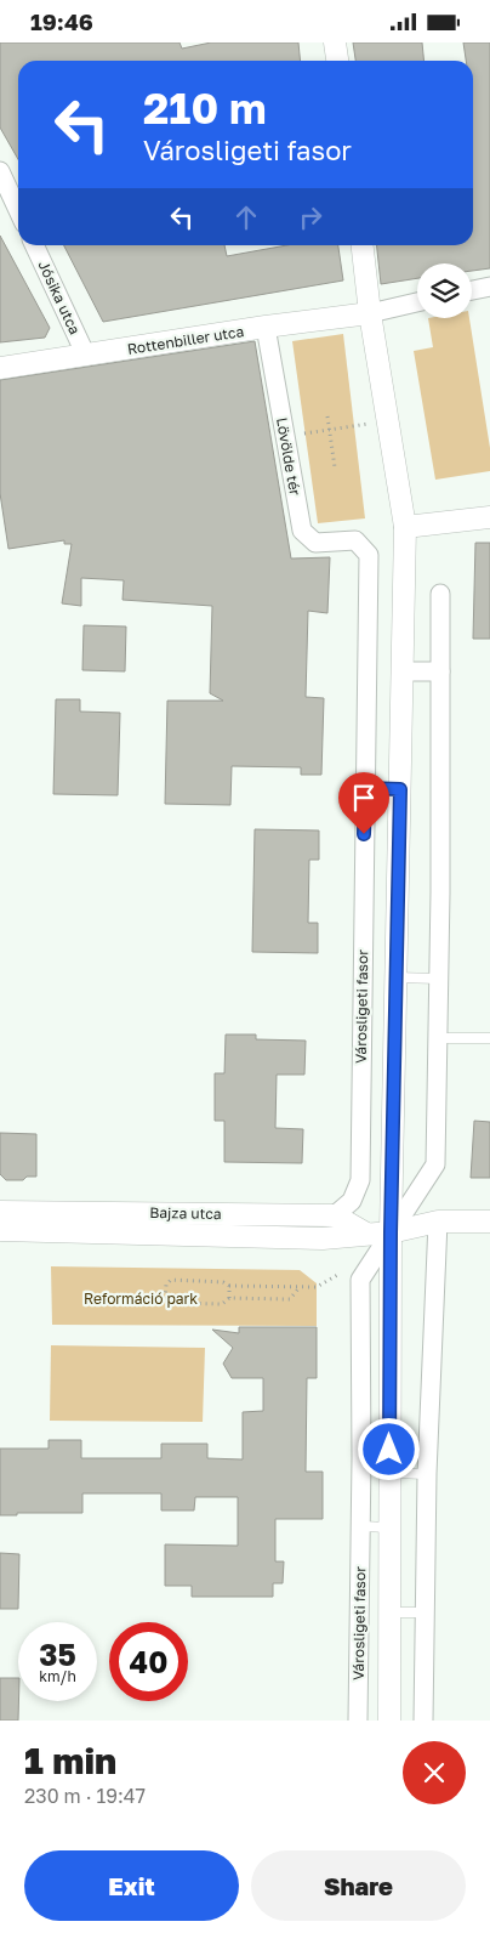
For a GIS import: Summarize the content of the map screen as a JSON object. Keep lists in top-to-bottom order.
{
  "streets": {
    "street": [
      "Jósika utca",
      "Rottenbiller utca",
      "Lövölde tér",
      "Városligeti fasor",
      "Bajza utca"
    ]
  },
  "crossings": [
    ["Jósika utca", "Rottenbiller utca"],
    ["Rottenbiller utca", "Lövölde tér"],
    ["Lövölde tér", "Városligeti fasor"],
    ["Városligeti fasor", "Bajza utca"]
  ],
  "parks": ["Reformáció park"],
  "page": {
    "status": "19:46",
    "turn": ["210 m", "Városligeti fasor"],
    "speed": "35 km/h",
    "limit": "40",
    "heading": ["1 min", "230 m · 19:47"],
    "buttons": ["Exit", "Share"]
  }
}
